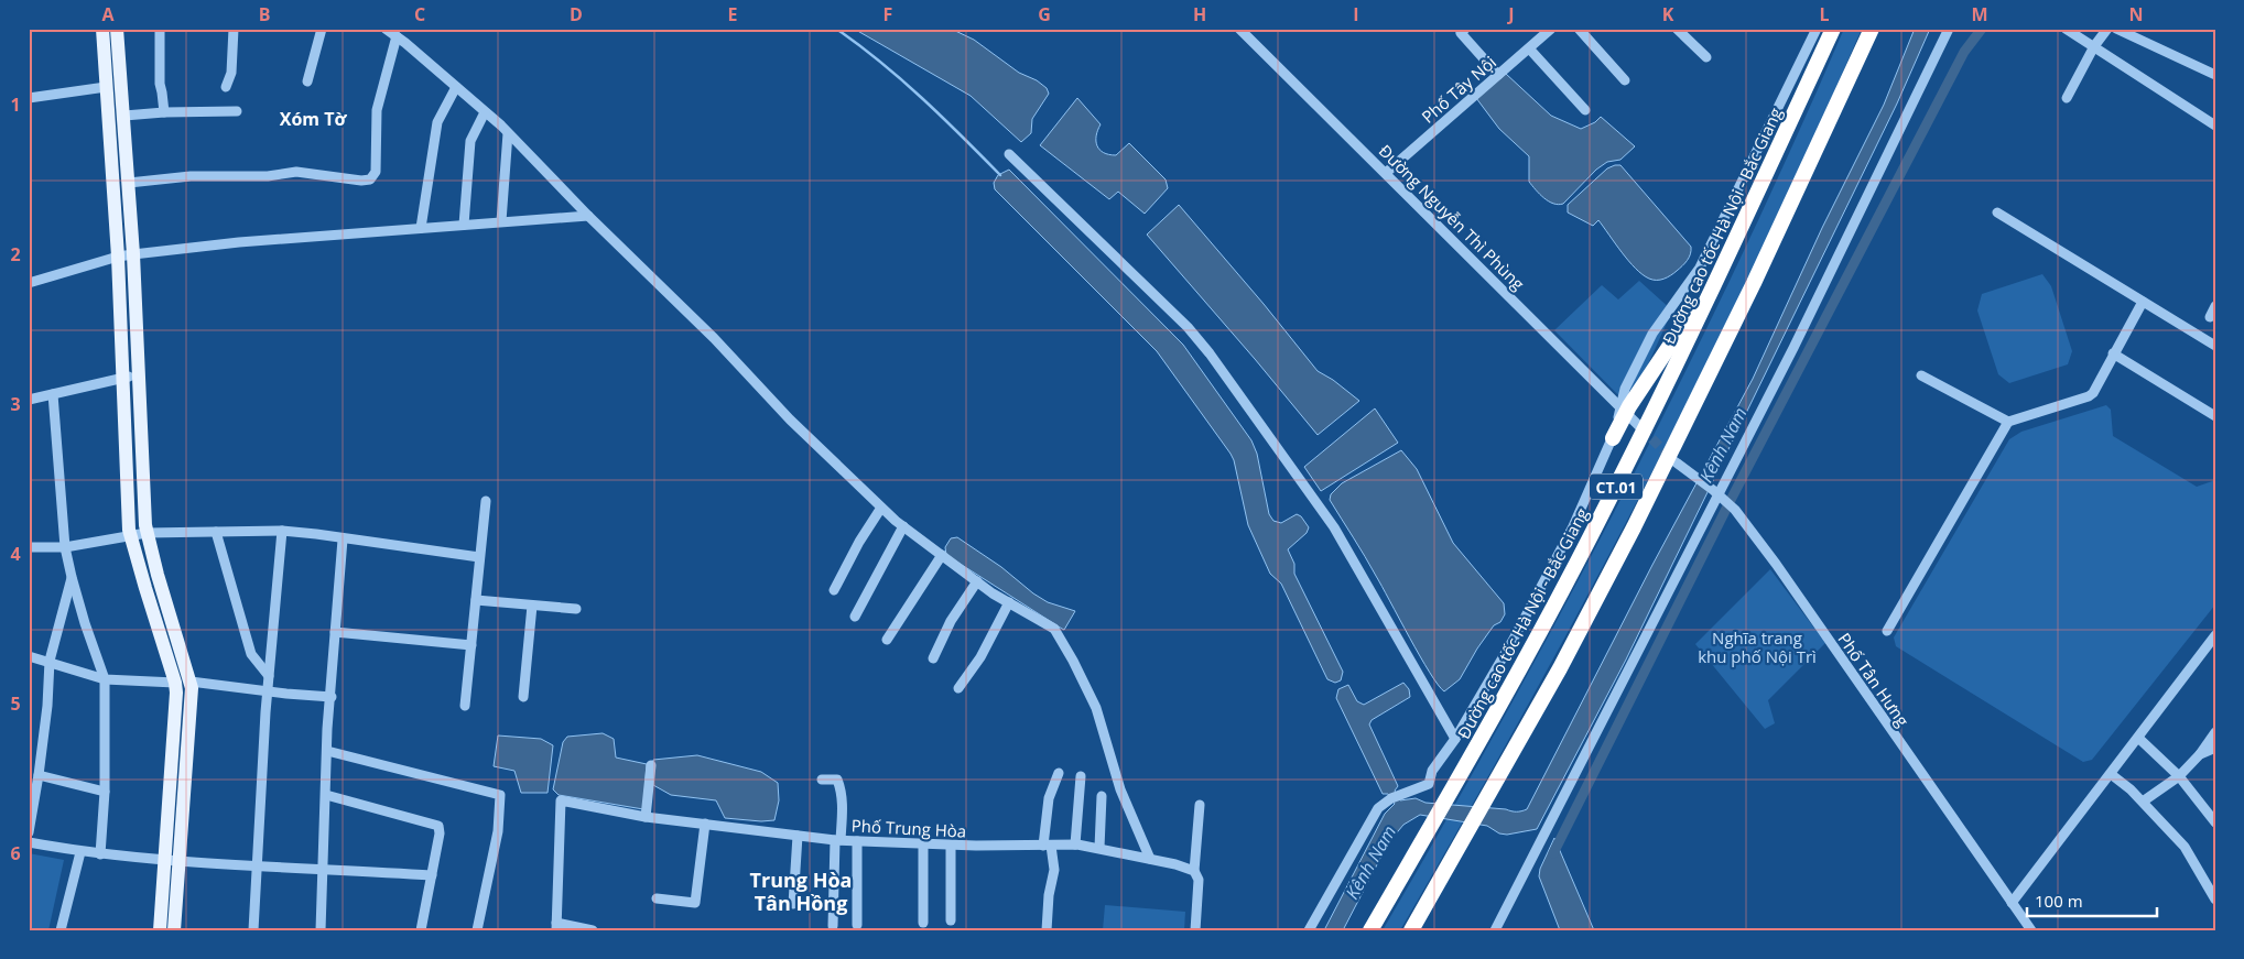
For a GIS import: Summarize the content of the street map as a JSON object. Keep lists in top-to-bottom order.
{
  "streets": {
    "highway": ["Đường cao tốc Hà Nội - Bắc Giang", "CT.01"],
    "street": [
      "Phố Tây Nội",
      "Đường Nguyễn Thì Phùng",
      "Phố Tân Hưng",
      "Phố Trung Hòa"
    ]
  },
  "crossings": [
    ["Phố Tây Nội", "Đường Nguyễn Thì Phùng"]
  ],
  "districts": ["Xóm Tờ", "Trung Hòa Tân Hồng"],
  "water": ["Kênh Nam"],
  "parks": ["Nghĩa trang khu phố Nội Trì"],
  "scale_bar": "100 m",
  "grid": {
    "columns": [
      "A",
      "B",
      "C",
      "D",
      "E",
      "F",
      "G",
      "H",
      "I",
      "J",
      "K",
      "L",
      "M",
      "N"
    ],
    "rows": [
      "1",
      "2",
      "3",
      "4",
      "5",
      "6"
    ]
  }
}
